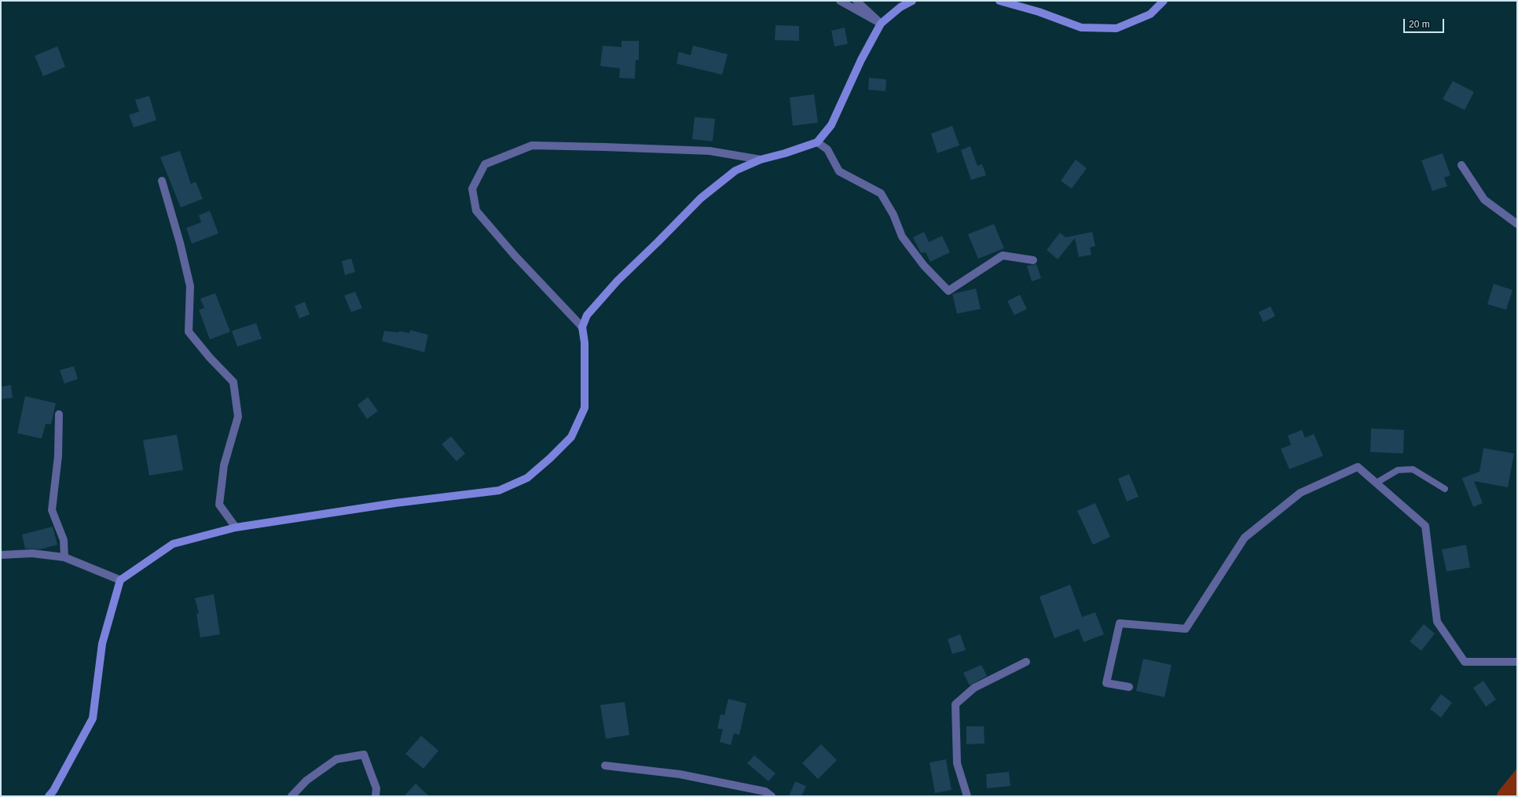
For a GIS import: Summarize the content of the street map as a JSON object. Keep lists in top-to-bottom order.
{
  "scale_bar": "20 m"
}
